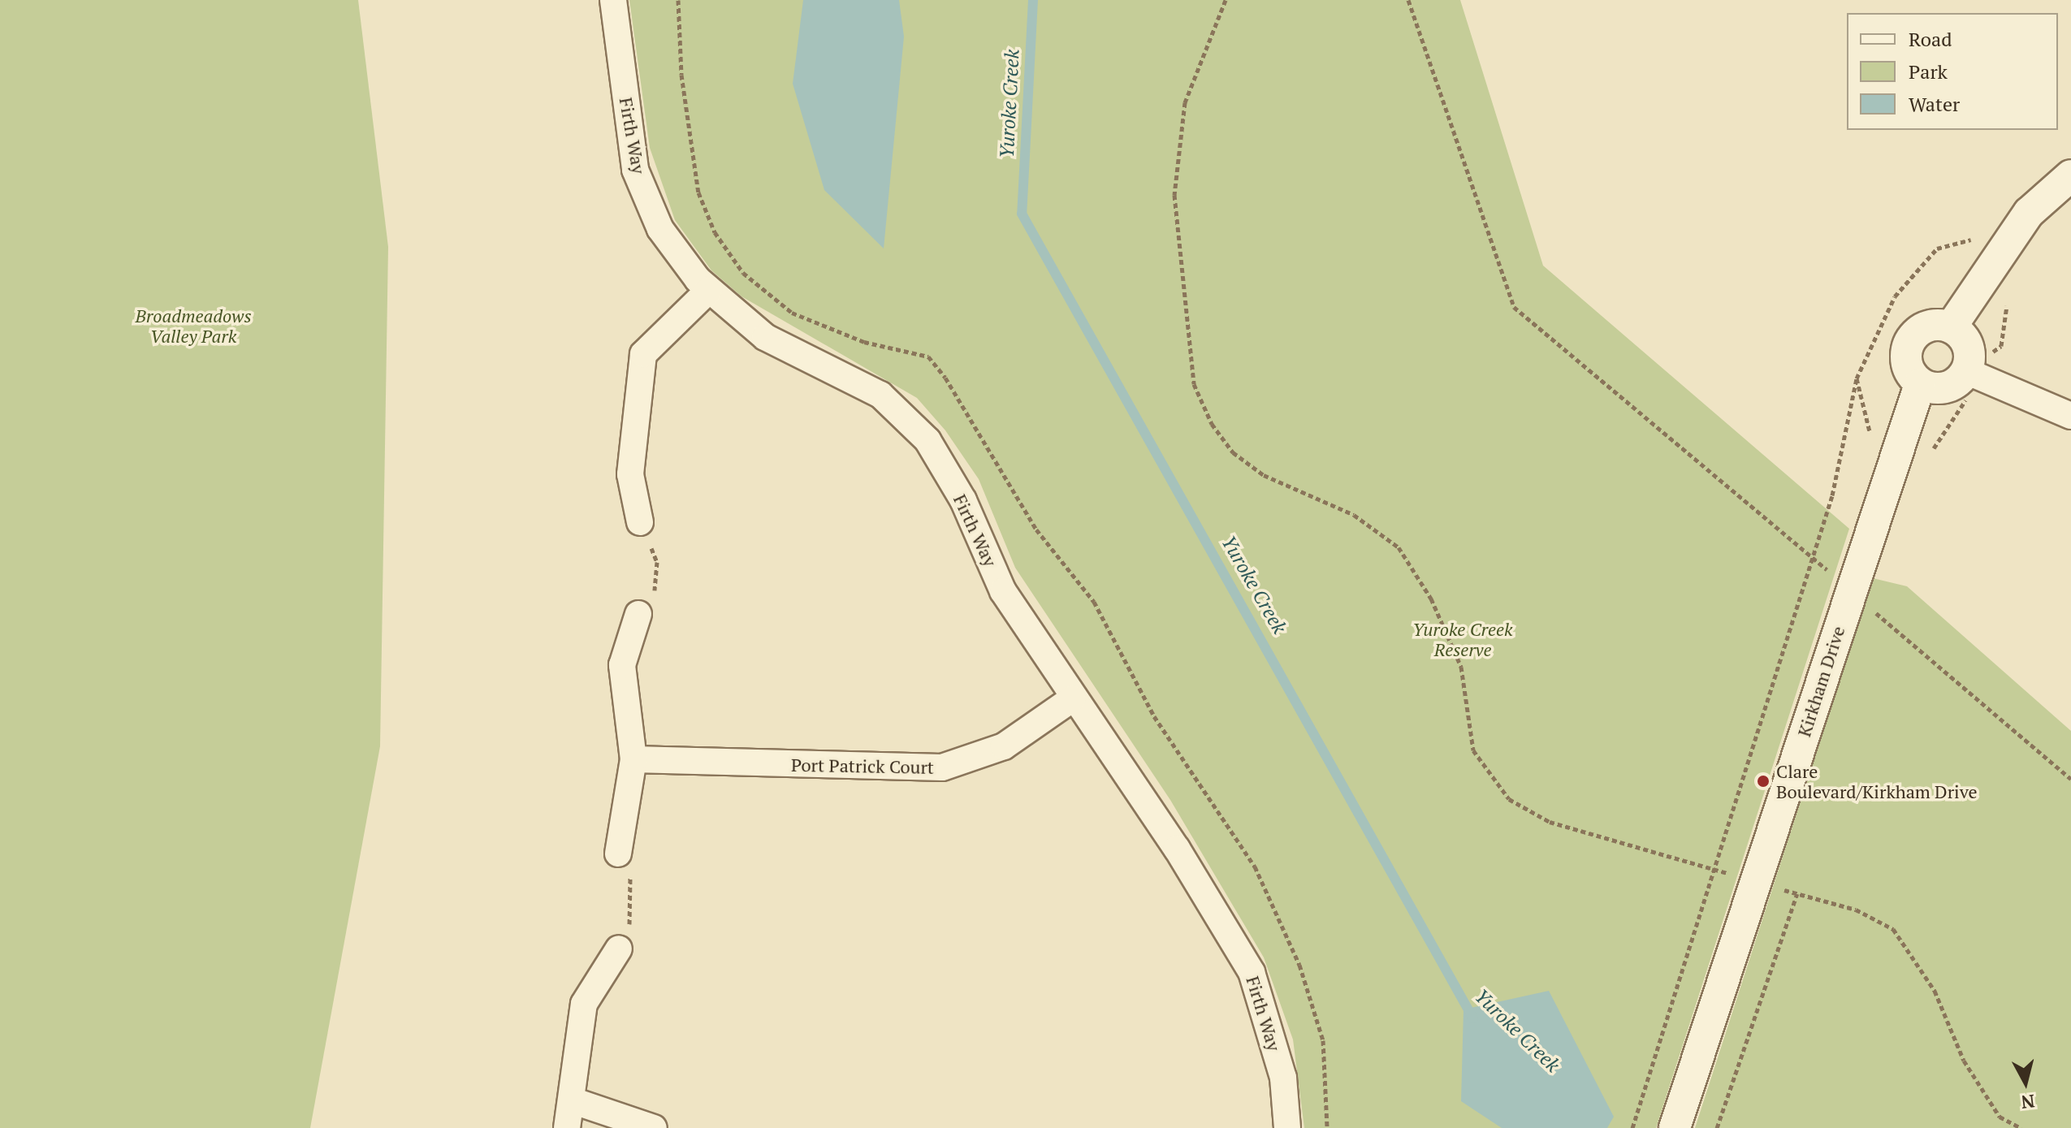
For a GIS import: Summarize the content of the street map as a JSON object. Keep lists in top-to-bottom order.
{
  "streets": {
    "street": ["Firth Way", "Kirkham Drive", "Port Patrick Court"]
  },
  "crossings": [
    ["Firth Way", "Port Patrick Court"]
  ],
  "water": ["Yuroke Creek"],
  "parks": ["Broadmeadows Valley Park", "Yuroke Creek Reserve"],
  "places": ["Clare Boulevard/Kirkham Drive"],
  "legend": ["Road", "Park", "Water"],
  "north": "bottom"
}
